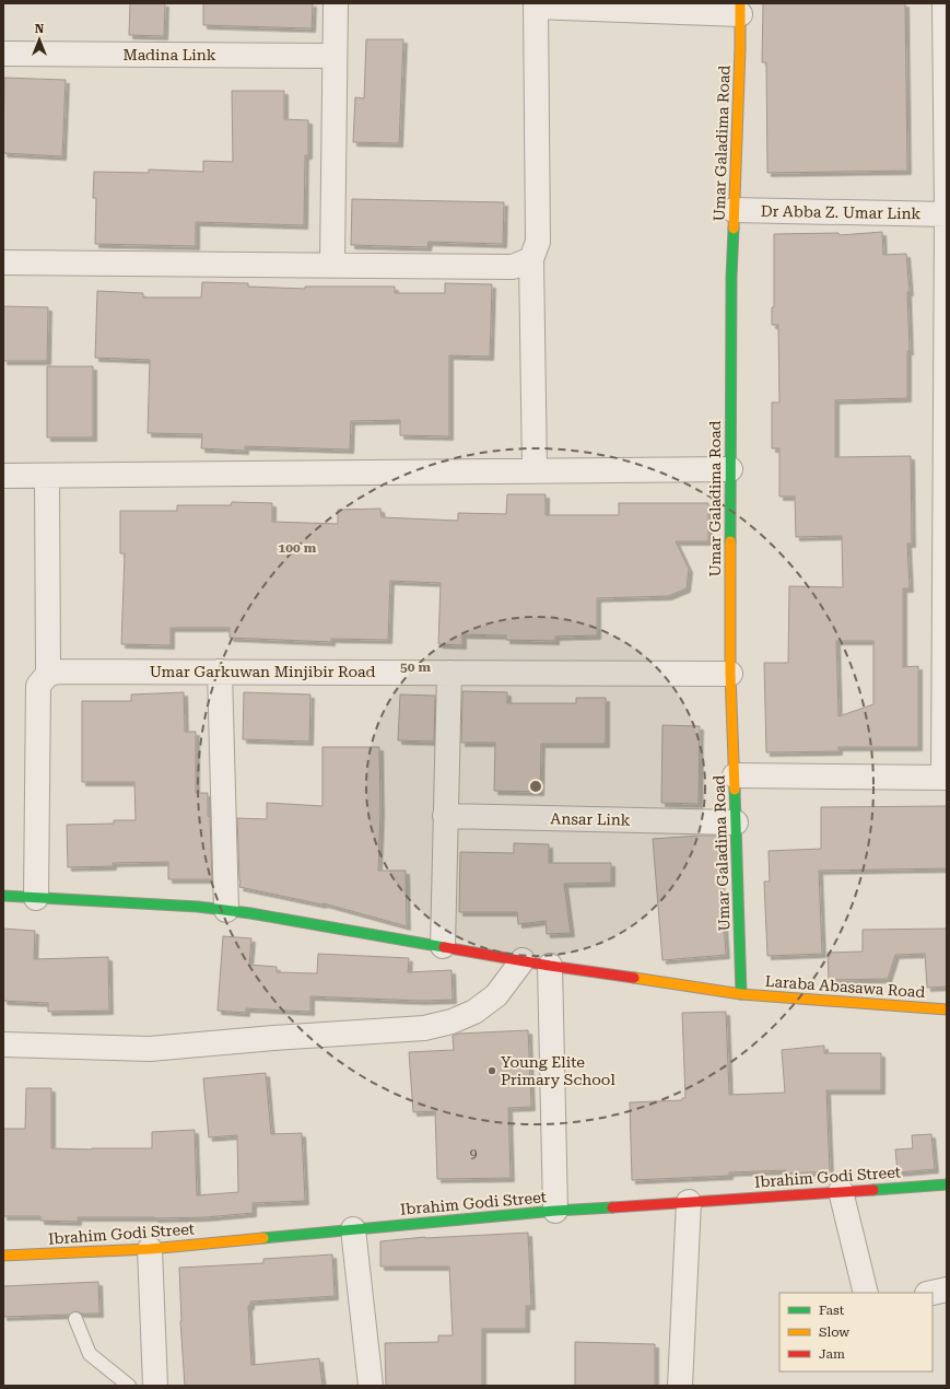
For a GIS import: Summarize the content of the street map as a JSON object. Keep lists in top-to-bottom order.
{
  "streets": {
    "street": [
      "Madina Link",
      "Umar Galadima Road",
      "Dr Abba Z. Umar Link",
      "Umar Garkuwan Minjibir Road",
      "Ansar Link",
      "Laraba Abasawa Road",
      "Ibrahim Godi Street"
    ]
  },
  "crossings": [
    ["Umar Galadima Road", "Dr Abba Z. Umar Link"],
    ["Umar Galadima Road", "Umar Garkuwan Minjibir Road"],
    ["Umar Galadima Road", "Ansar Link"],
    ["Umar Galadima Road", "Laraba Abasawa Road"]
  ],
  "places": ["Young Elite Primary School"],
  "house_numbers": ["9"],
  "legend": ["Fast", "Slow", "Jam"],
  "north": "top",
  "rings": ["100 m", "50 m"]
}
